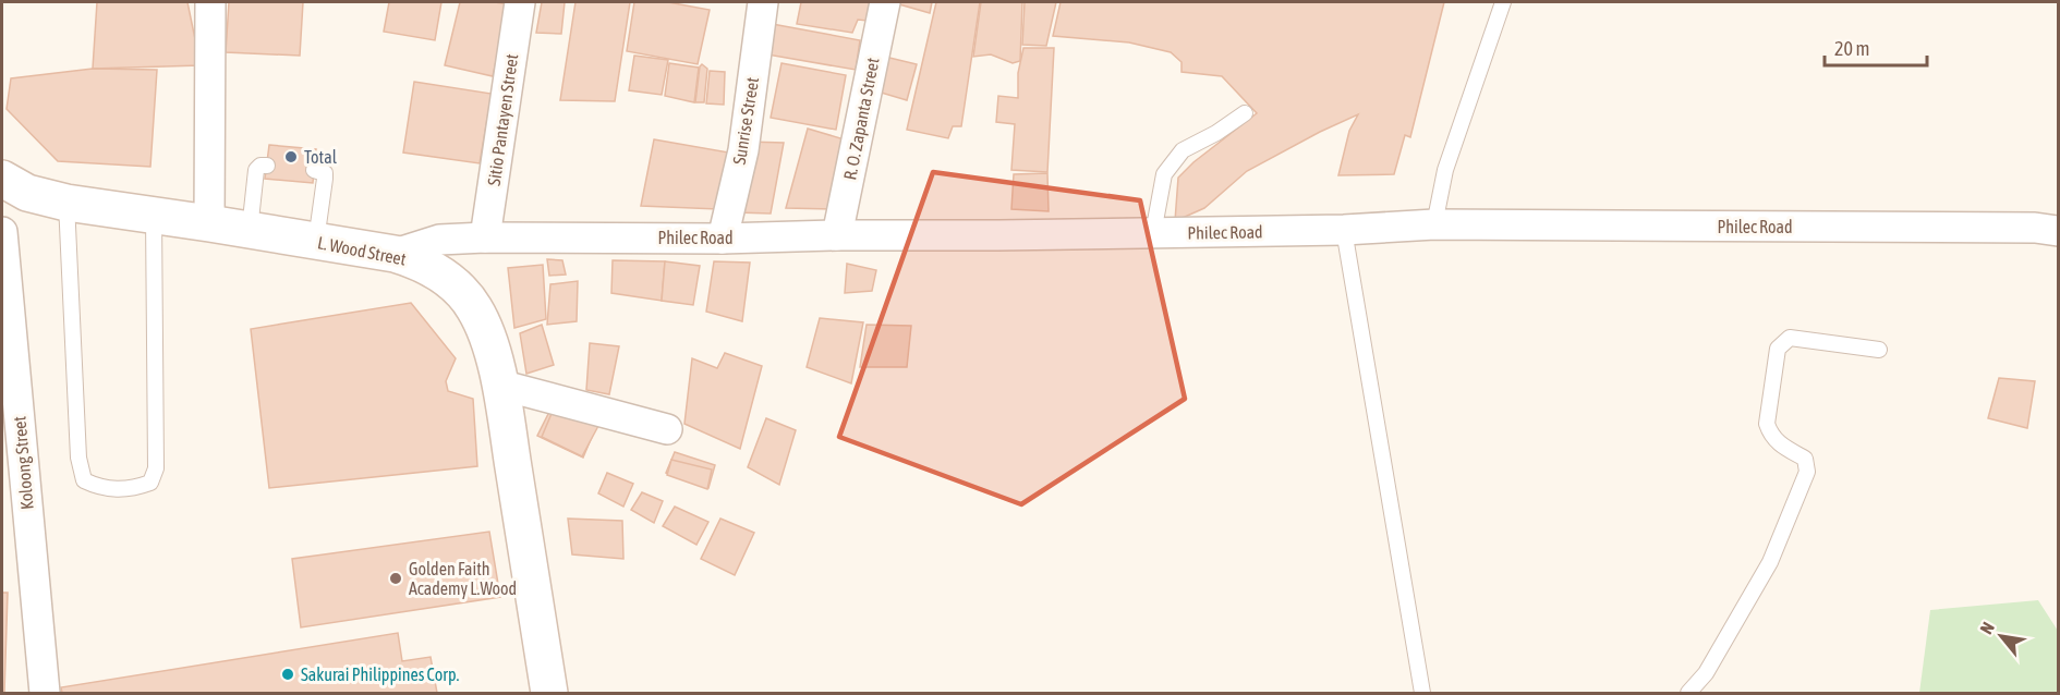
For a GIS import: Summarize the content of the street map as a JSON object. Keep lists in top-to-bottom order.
{
  "streets": {
    "main road": ["L. Wood Street"],
    "street": [
      "R. O. Zapanta Street",
      "Sitio Pantayen Street",
      "Sunrise Street",
      "Philec Road",
      "Koloong Street"
    ]
  },
  "crossings": [
    ["R. O. Zapanta Street", "Philec Road"],
    ["Sitio Pantayen Street", "Philec Road"],
    ["Sunrise Street", "Philec Road"],
    ["Philec Road", "L. Wood Street"]
  ],
  "places": ["Total", "Golden Faith Academy L.Wood", "Sakurai Philippines Corp."],
  "scale_bar": "20 m",
  "north": "top left"
}
